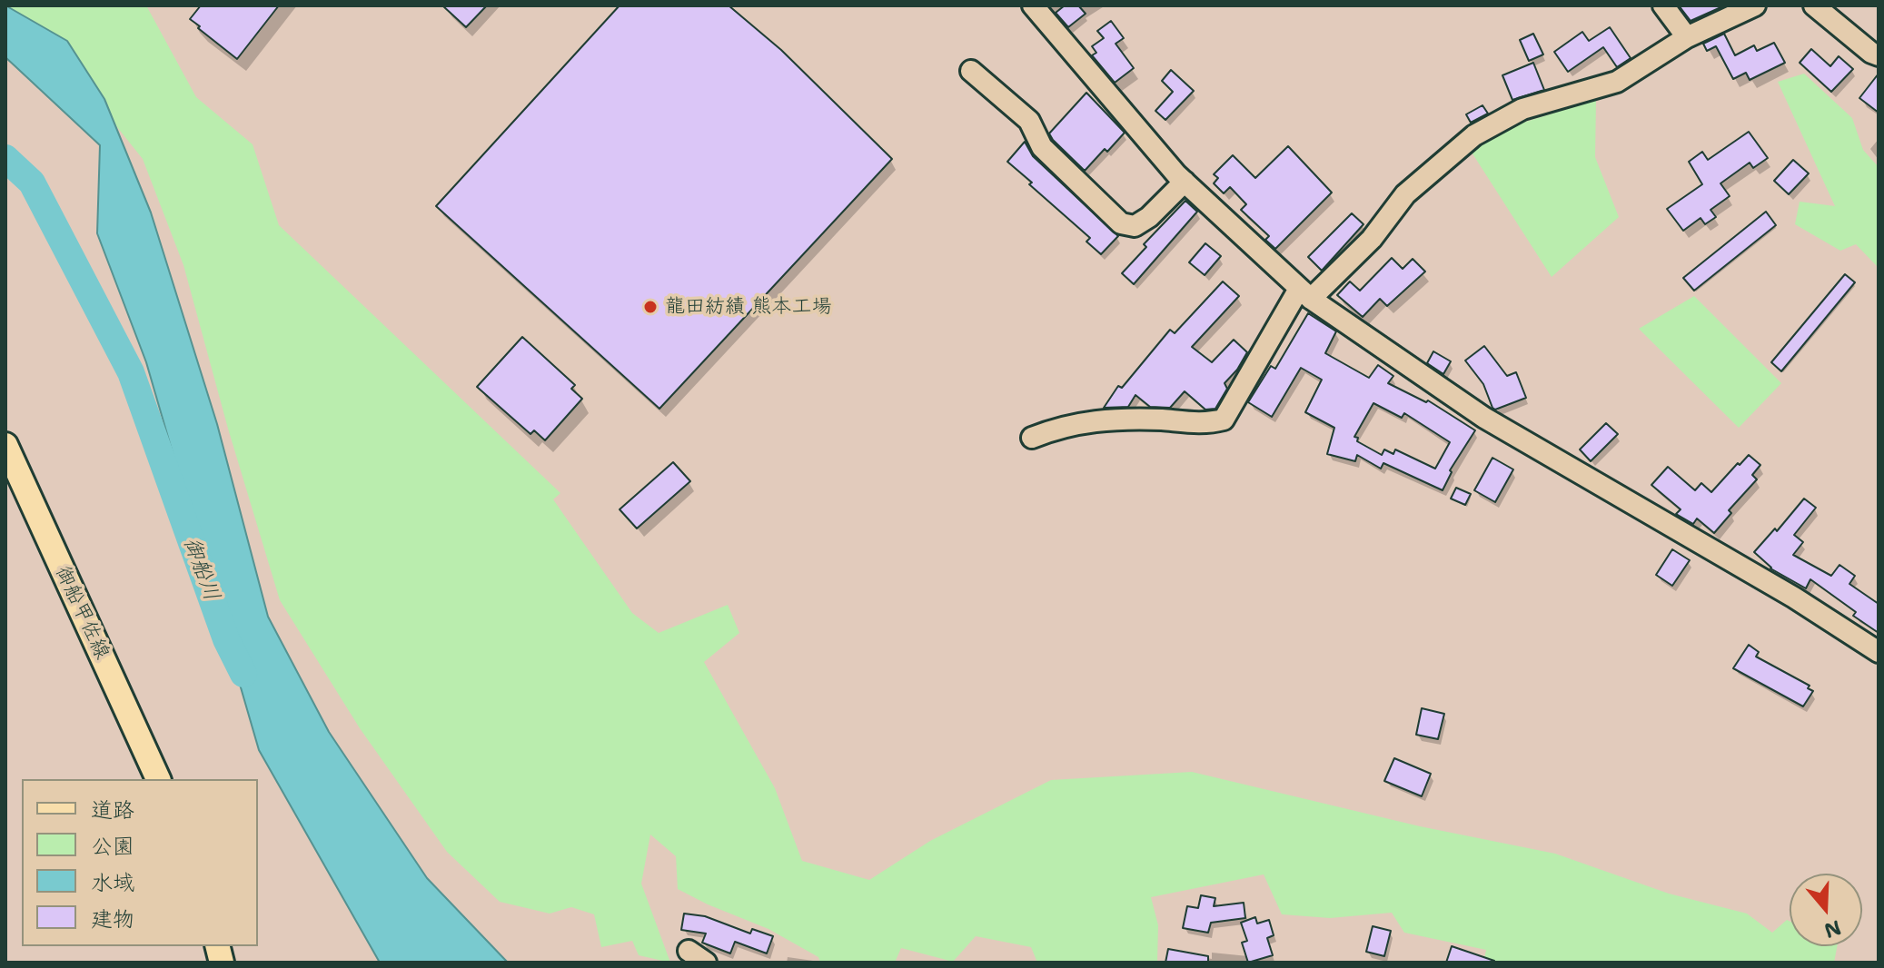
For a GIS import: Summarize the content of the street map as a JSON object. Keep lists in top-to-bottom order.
{
  "streets": {
    "main road": ["御船甲佐線"]
  },
  "water": ["御船川"],
  "places": ["龍田紡績 熊本工場"],
  "legend": [
    "道路",
    "公園",
    "水域",
    "建物"
  ],
  "north": "bottom"
}
